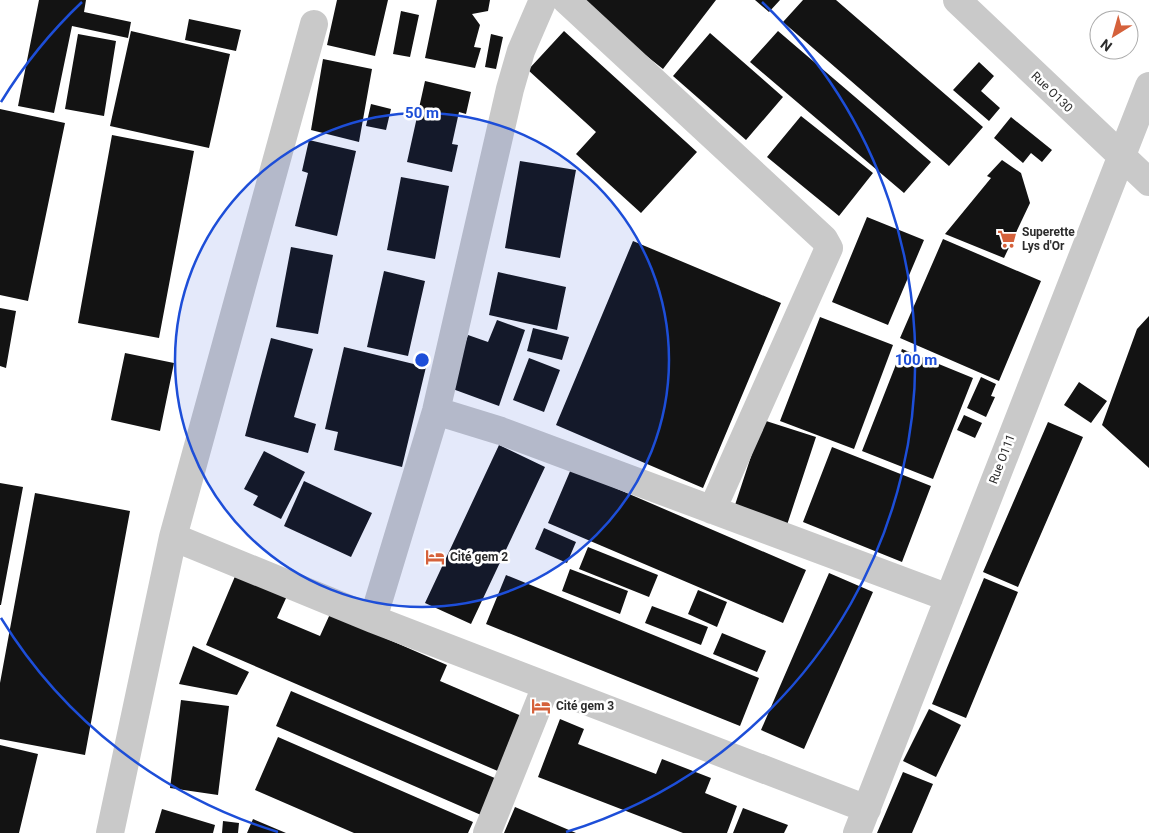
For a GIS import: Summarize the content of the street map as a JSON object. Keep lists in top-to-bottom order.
{
  "streets": {
    "street": ["Rue O130", "Rue O111"]
  },
  "crossings": [
    ["Rue O130", "Rue O111"]
  ],
  "places": {
    "supermarket": ["Superette Lys d'Or"],
    "hotel": ["Cité gem 2", "Cité gem 3"]
  },
  "north": "bottom left",
  "rings": ["50 m", "100 m"]
}
